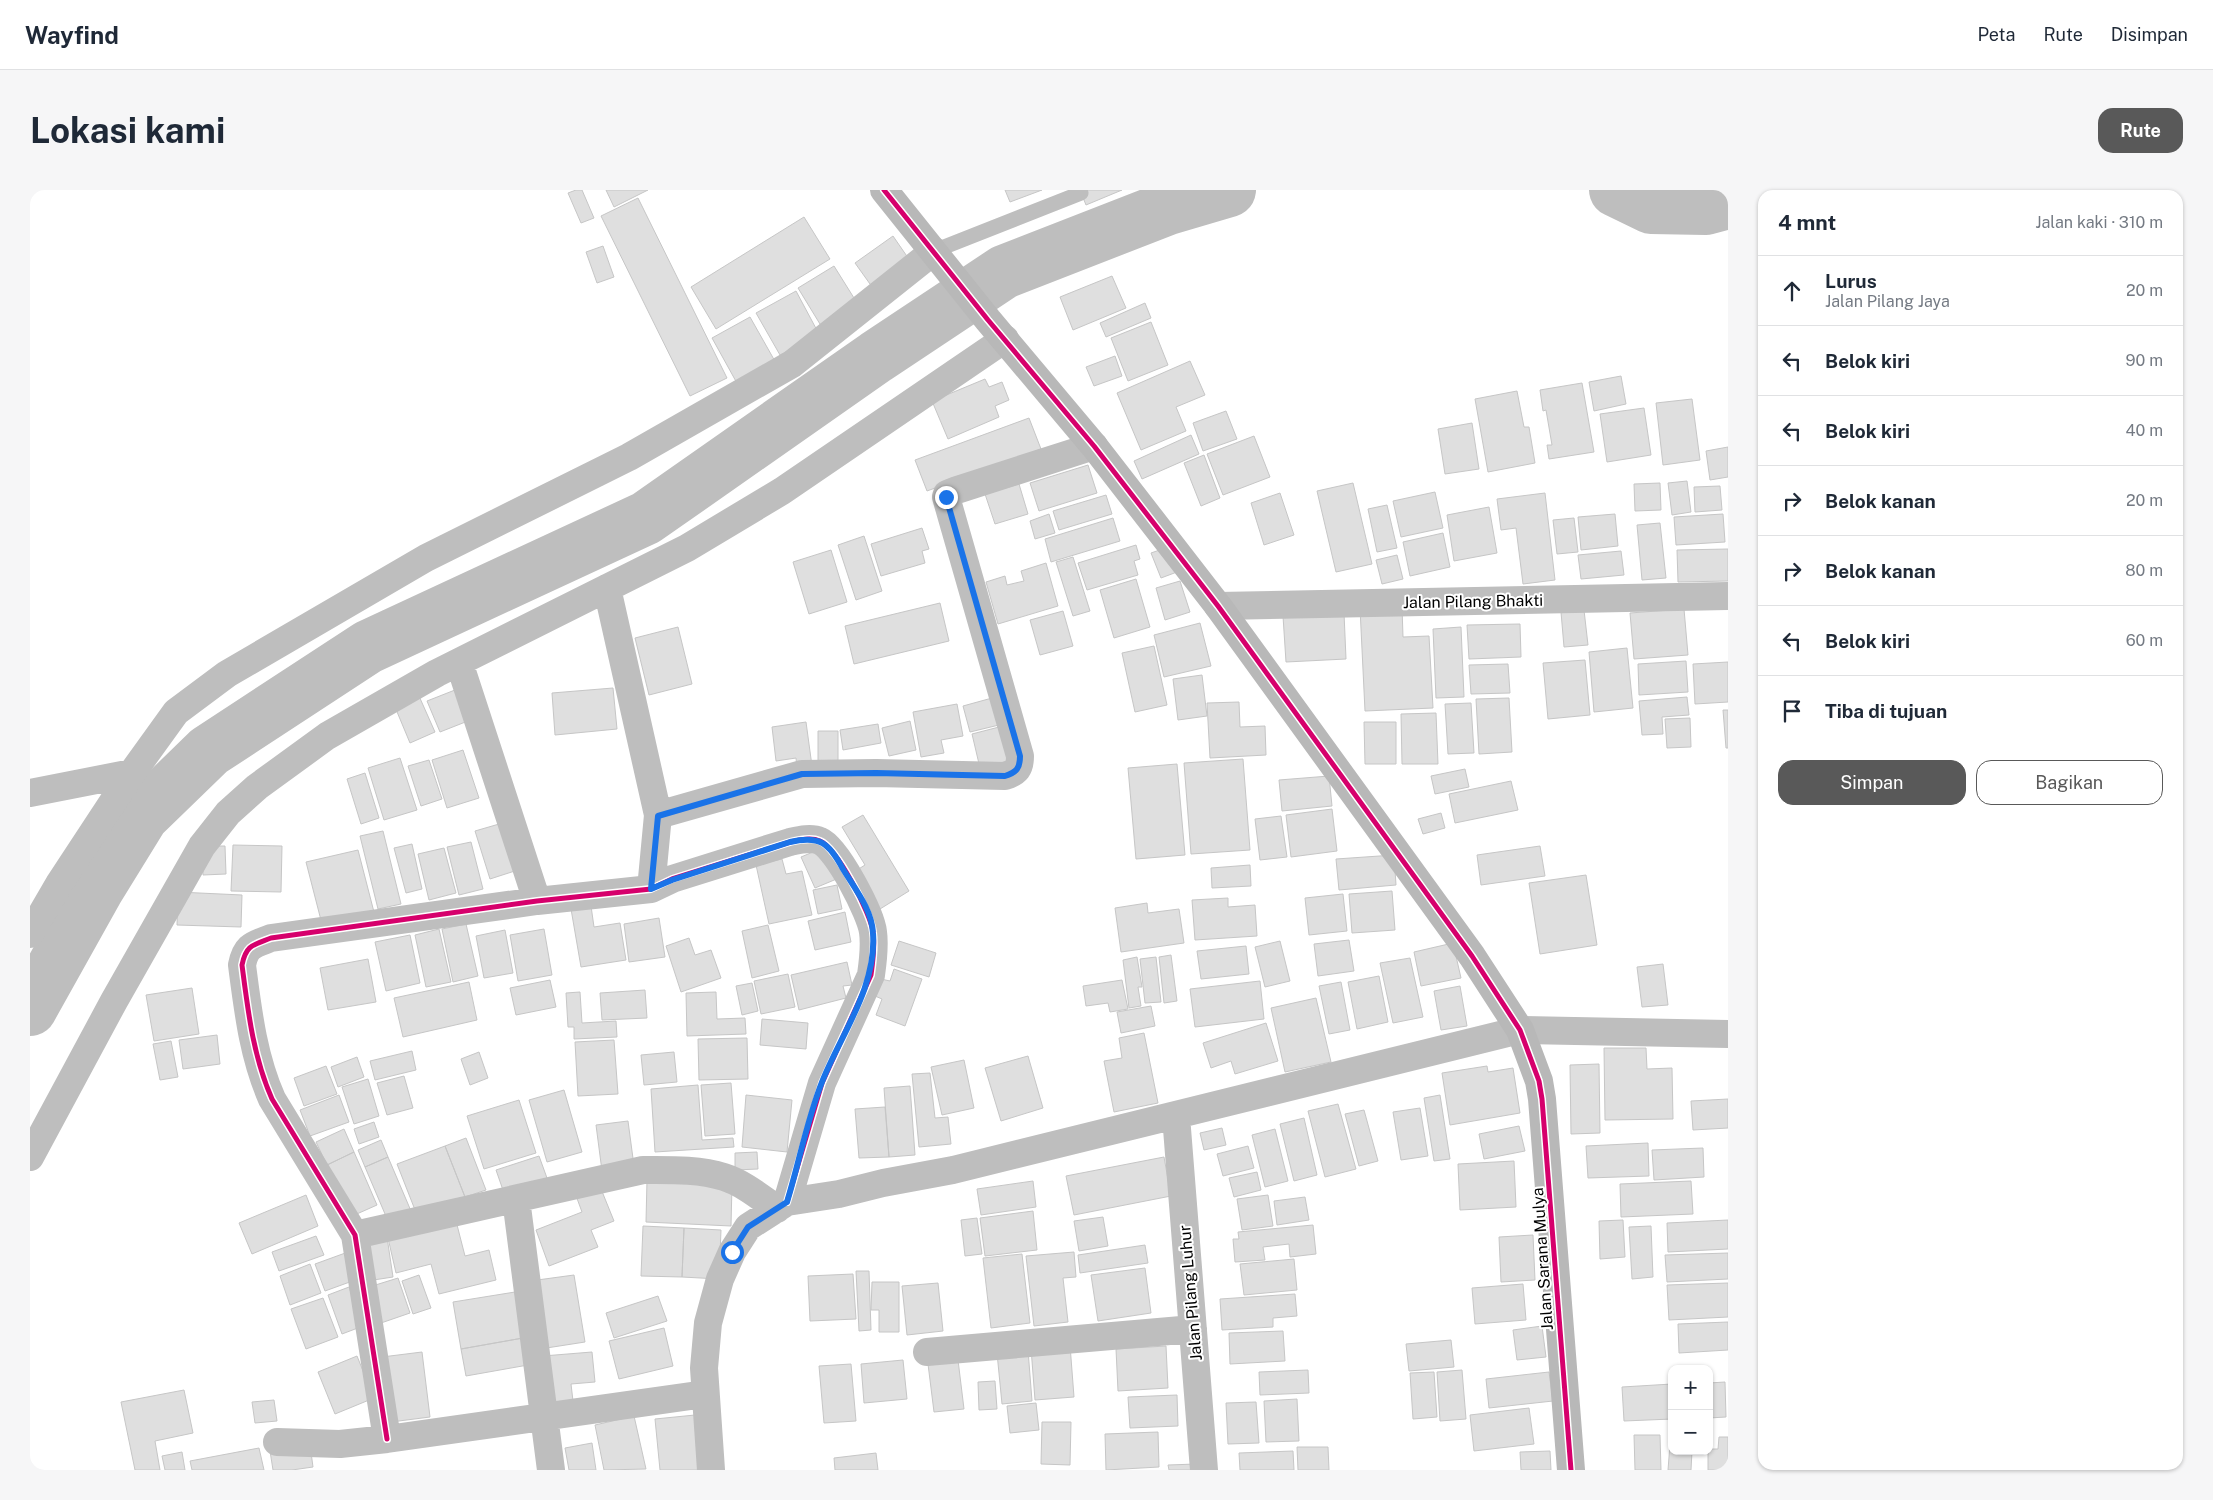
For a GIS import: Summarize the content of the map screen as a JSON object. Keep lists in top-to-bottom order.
{
  "streets": {
    "street": ["Jalan Pilang Bhakti", "Jalan Sarana Mulya", "Jalan Pilang Luhur"]
  },
  "crossings": [
    ["Jalan Pilang Bhakti", "Jalan Sarana Mulya"]
  ],
  "page": {
    "header": "Wayfind",
    "nav": ["Peta", "Rute", "Disimpan"],
    "buttons": [
      "Rute",
      ["Simpan", "Bagikan"]
    ],
    "title": "Lokasi kami",
    "heading": ["4 mnt", "Jalan kaki · 310 m"],
    "list": [
      ["Lurus", "Jalan Pilang Jaya", "20 m"],
      ["Belok kiri", "90 m"],
      ["Belok kiri", "40 m"],
      ["Belok kanan", "20 m"],
      ["Belok kanan", "80 m"],
      ["Belok kiri", "60 m"],
      "Tiba di tujuan"
    ],
    "map_buttons": ["+", "−"]
  }
}
